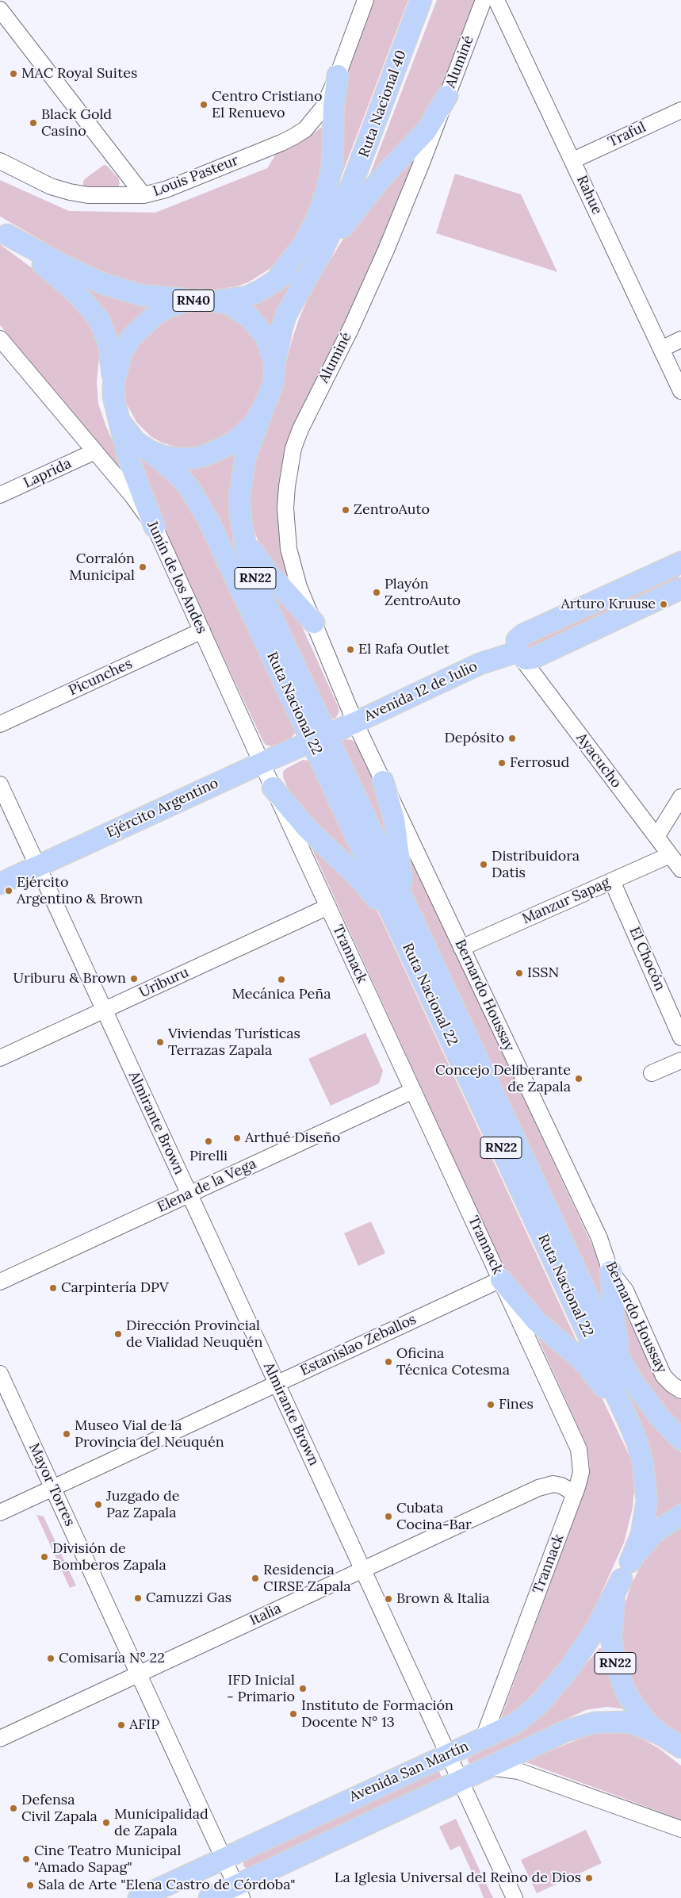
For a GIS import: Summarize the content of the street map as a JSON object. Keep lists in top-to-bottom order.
{
  "streets": {
    "main road": [
      "Ruta Nacional 40",
      "RN40",
      "RN22",
      "Avenida 12 de Julio",
      "Ruta Nacional 22",
      "Ejército Argentino",
      "Avenida San Martín"
    ],
    "street": [
      "Aluminé",
      "Traful",
      "Louis Pasteur",
      "Rahue",
      "Laprida",
      "Junín de los Andes",
      "Picunches",
      "Ayacucho",
      "Manzur Sapag",
      "Trannack",
      "El Chocón",
      "Uriburu",
      "Bernardo Houssay",
      "Almirante Brown",
      "Elena de la Vega",
      "Estanislao Zeballos",
      "Mayor Torres",
      "Italia"
    ]
  },
  "crossings": [
    ["Aluminé", "Avenida 12 de Julio"],
    ["Aluminé", "Bernardo Houssay"],
    ["Ruta Nacional 40", "RN40"],
    ["Traful", "Rahue"],
    ["RN40", "Ruta Nacional 22"],
    ["Laprida", "Junín de los Andes"],
    ["Junín de los Andes", "Picunches"],
    ["Junín de los Andes", "Ejército Argentino"],
    ["Junín de los Andes", "Trannack"],
    ["RN22", "Ruta Nacional 22"],
    ["RN22", "Avenida San Martín"],
    ["Avenida 12 de Julio", "Ruta Nacional 22"],
    ["Avenida 12 de Julio", "Ayacucho"],
    ["Avenida 12 de Julio", "Ejército Argentino"],
    ["Avenida 12 de Julio", "Bernardo Houssay"],
    ["Ruta Nacional 22", "Ejército Argentino"],
    ["Ruta Nacional 22", "Avenida San Martín"],
    ["Ayacucho", "Manzur Sapag"],
    ["Ejército Argentino", "Trannack"],
    ["Ejército Argentino", "Almirante Brown"],
    ["Manzur Sapag", "El Chocón"],
    ["Manzur Sapag", "Bernardo Houssay"],
    ["Trannack", "Uriburu"],
    ["Trannack", "Elena de la Vega"],
    ["Trannack", "Estanislao Zeballos"],
    ["Trannack", "Italia"],
    ["Trannack", "Avenida San Martín"],
    ["Uriburu", "Almirante Brown"],
    ["Almirante Brown", "Elena de la Vega"],
    ["Almirante Brown", "Estanislao Zeballos"],
    ["Almirante Brown", "Italia"],
    ["Almirante Brown", "Avenida San Martín"],
    ["Estanislao Zeballos", "Mayor Torres"],
    ["Mayor Torres", "Italia"],
    ["Mayor Torres", "Avenida San Martín"]
  ],
  "places": [
    "MAC Royal Suites",
    "Centro Cristiano El Renuevo",
    "Black Gold Casino",
    "ZentroAuto",
    "Corralón Municipal",
    "Playón ZentroAuto",
    "Arturo Kruuse",
    "El Rafa Outlet",
    "Depósito",
    "Ferrosud",
    "Distribuidora Datis",
    "Ejército Argentino & Brown",
    "ISSN",
    "Uriburu & Brown",
    "Mecánica Peña",
    "Viviendas Turísticas Terrazas Zapala",
    "Concejo Deliberante de Zapala",
    "Arthué Diseño",
    "Pirelli",
    "Carpintería DPV",
    "Dirección Provincial de Vialidad Neuquén",
    "Oficina Técnica Cotesma",
    "Fines",
    "Museo Vial de la Provincia del Neuquén",
    "Juzgado de Paz Zapala",
    "Cubata Cocina-Bar",
    "División de Bomberos Zapala",
    "Residencia CIRSE Zapala",
    "Camuzzi Gas",
    "Brown & Italia",
    "Comisaría N° 22",
    "IFD Inicial - Primario",
    "Instituto de Formación Docente N° 13",
    "AFIP",
    "Defensa Civil Zapala",
    "Municipalidad de Zapala",
    "Cine Teatro Municipal \"Amado Sapag\"",
    "La Iglesia Universal del Reino de Dios",
    "Sala de Arte \"Elena Castro de Córdoba\""
  ]
}
